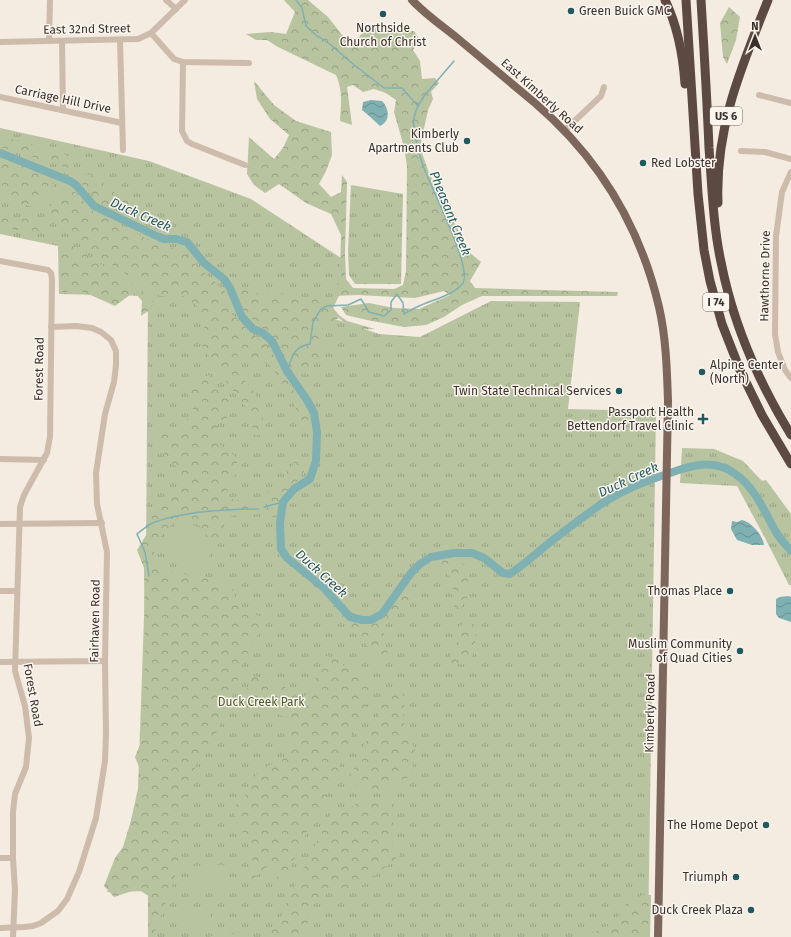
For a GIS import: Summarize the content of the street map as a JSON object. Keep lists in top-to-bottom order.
{
  "streets": {
    "highway": ["US 6", "I 74"],
    "main road": ["East Kimberly Road", "Kimberly Road"],
    "street": [
      "East 32nd Street",
      "Carriage Hill Drive",
      "Hawthorne Drive",
      "Forest Road",
      "Fairhaven Road"
    ]
  },
  "crossings": [
    ["East Kimberly Road", "Kimberly Road"],
    ["US 6", "I 74"],
    ["Forest Road", "Fairhaven Road"]
  ],
  "water": ["Pheasant Creek", "Duck Creek"],
  "parks": ["Duck Creek Park"],
  "places": {
    "other": [
      "Green Buick GMC",
      "Northside Church of Christ",
      "Kimberly Apartments Club",
      "Red Lobster",
      "Alpine Center (North)",
      "Twin State Technical Services",
      "Thomas Place",
      "Muslim Community of Quad Cities",
      "The Home Depot",
      "Triumph",
      "Duck Creek Plaza"
    ],
    "health": ["Passport Health Bettendorf Travel Clinic"]
  },
  "north": "top"
}
